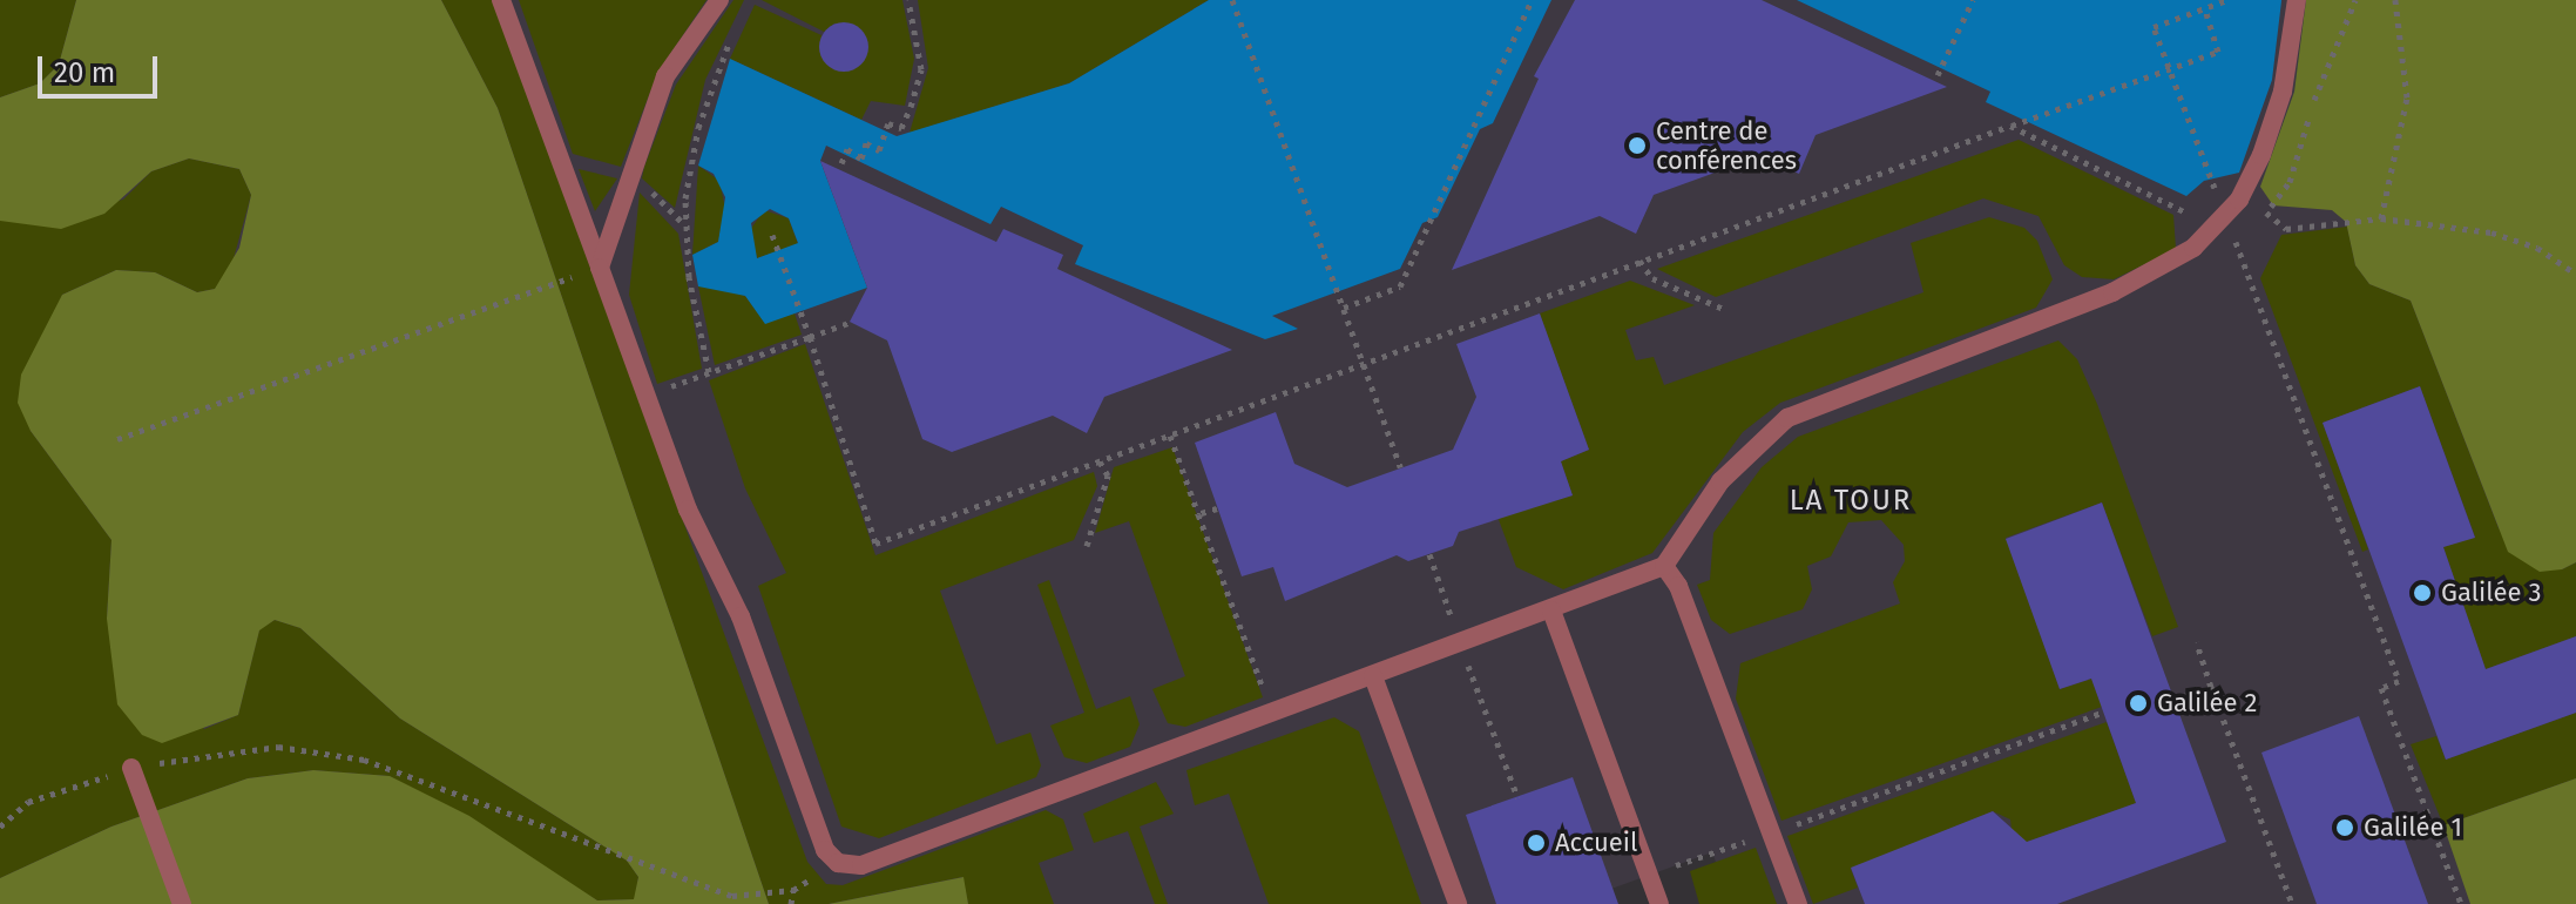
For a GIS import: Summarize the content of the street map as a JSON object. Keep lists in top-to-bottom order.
{
  "districts": ["LA TOUR"],
  "places": [
    "Centre de conférences",
    "Galilée 3",
    "Galilée 2",
    "Galilée 1",
    "Accueil"
  ],
  "scale_bar": "20 m"
}
